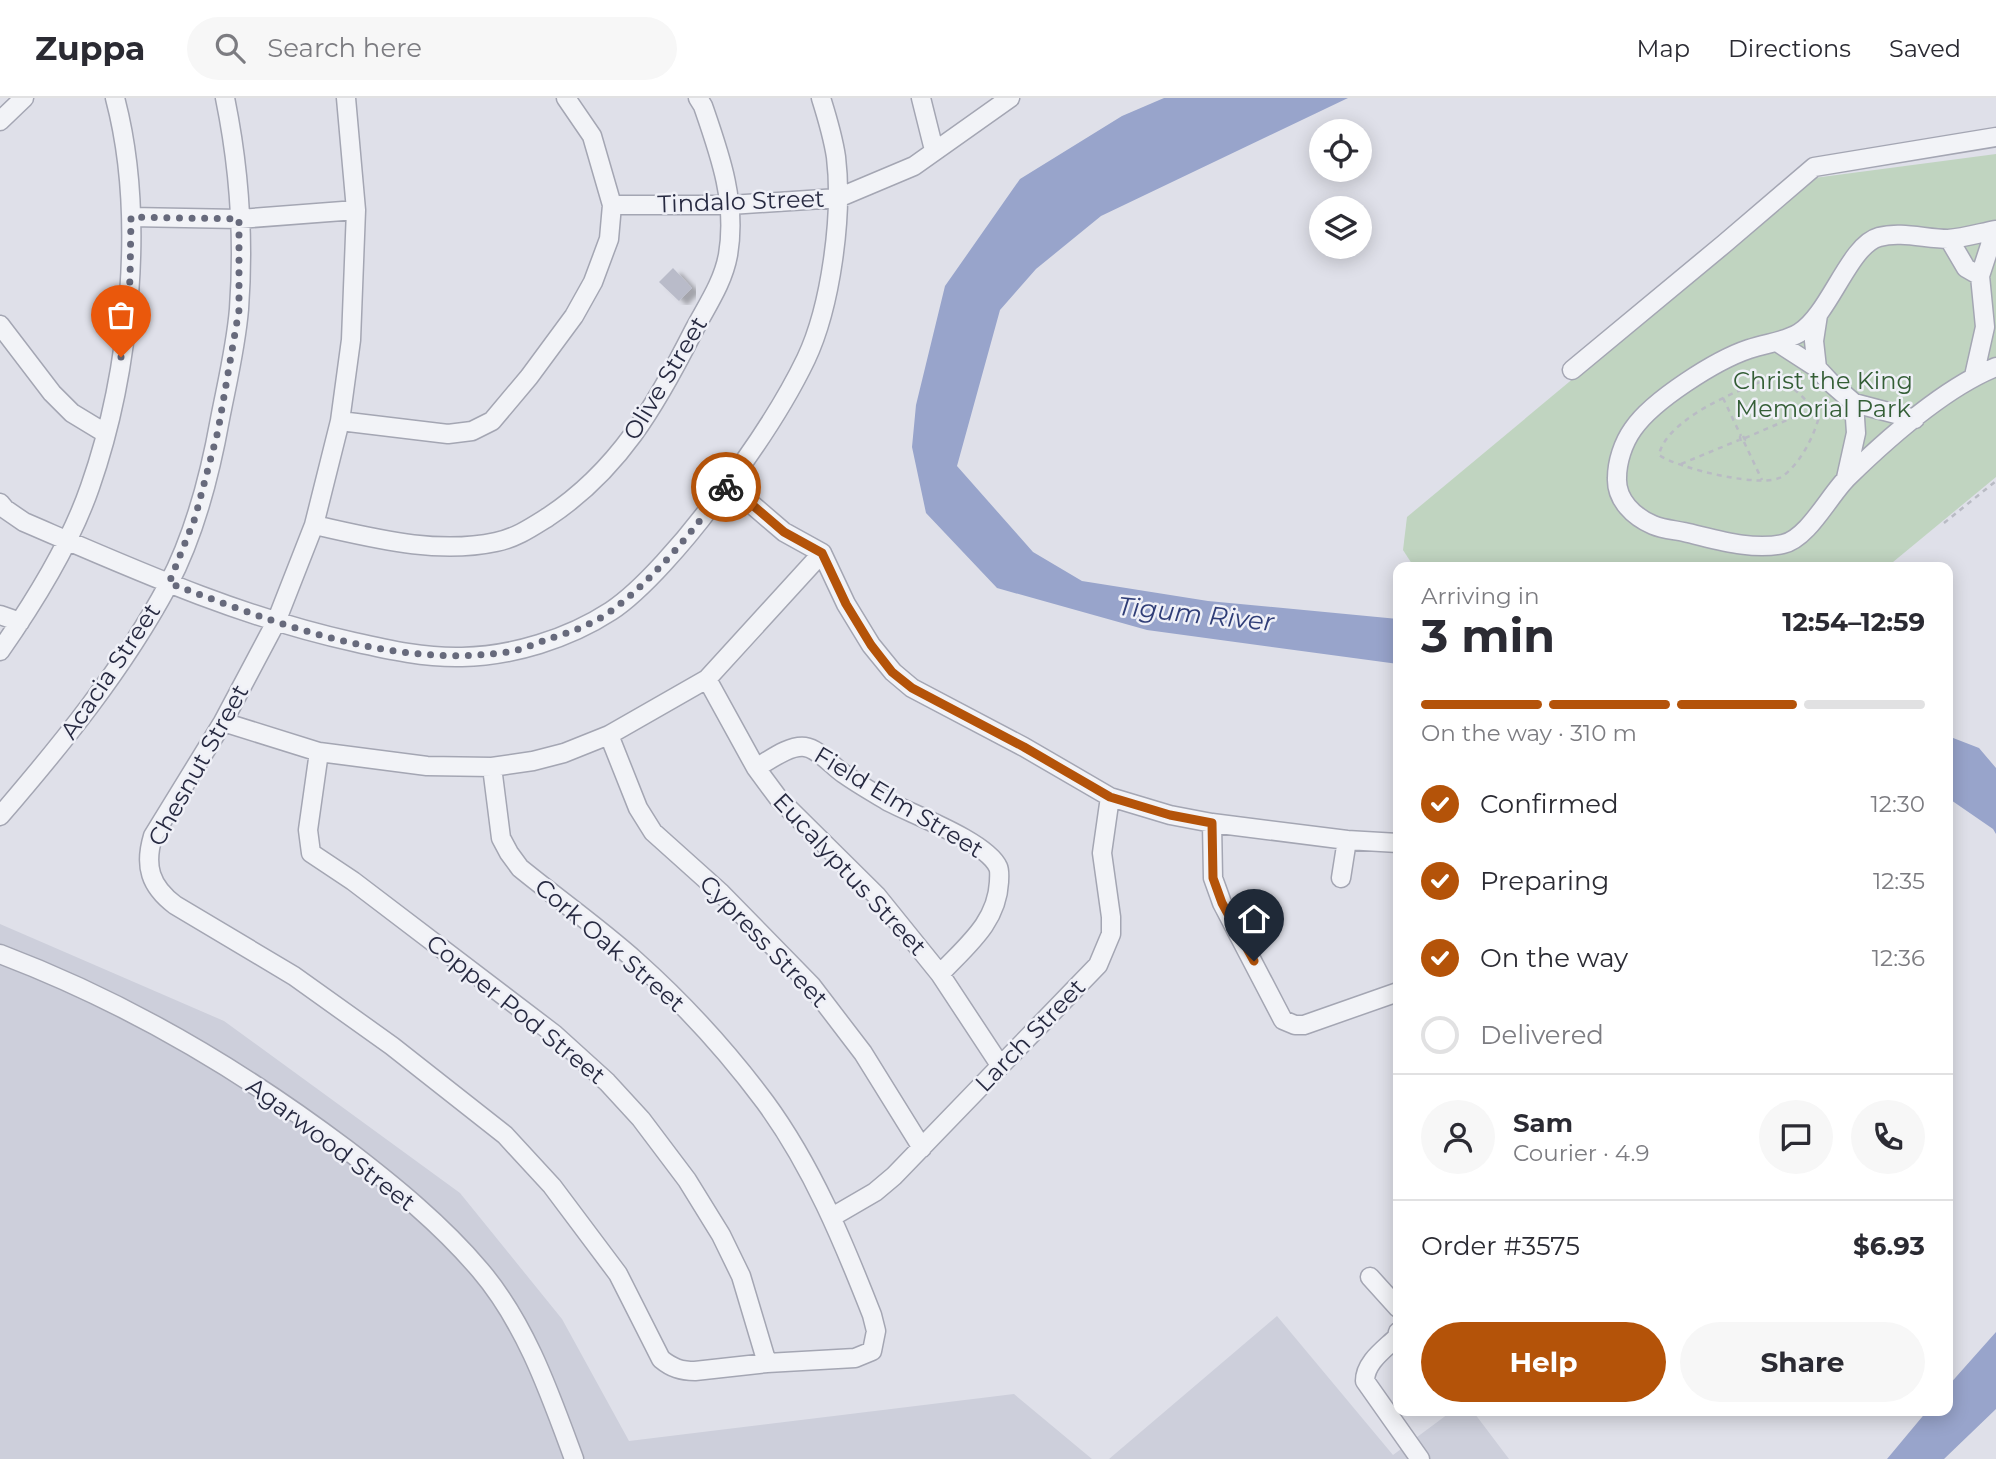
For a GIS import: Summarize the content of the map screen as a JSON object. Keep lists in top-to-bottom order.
{
  "streets": {
    "street": [
      "Tindalo Street",
      "Olive Street",
      "Acacia Street",
      "Chesnut Street",
      "Field Elm Street",
      "Eucalyptus Street",
      "Cypress Street",
      "Cork Oak Street",
      "Copper Pod Street",
      "Larch Street",
      "Agarwood Street"
    ]
  },
  "crossings": [
    ["Tindalo Street", "Olive Street"],
    ["Olive Street", "Chesnut Street"],
    ["Chesnut Street", "Cork Oak Street"],
    ["Chesnut Street", "Copper Pod Street"],
    ["Field Elm Street", "Eucalyptus Street"],
    ["Eucalyptus Street", "Larch Street"],
    ["Cypress Street", "Larch Street"],
    ["Cork Oak Street", "Copper Pod Street"],
    ["Cork Oak Street", "Larch Street"]
  ],
  "water": ["Tigum River"],
  "parks": ["Christ the King Memorial Park"],
  "page": {
    "header": "Zuppa",
    "search": "Search here",
    "nav": ["Map", "Directions", "Saved"],
    "heading": ["3 min", "Arriving in", "12:54–12:59"],
    "panel": [
      "Sam",
      "Courier · 4.9",
      "Order #3575",
      "$6.93"
    ],
    "bar": "On the way · 310 m",
    "list": [
      ["Confirmed", "12:30"],
      ["Preparing", "12:35"],
      ["On the way", "12:36"],
      "Delivered"
    ],
    "buttons": ["Help", "Share"]
  }
}
